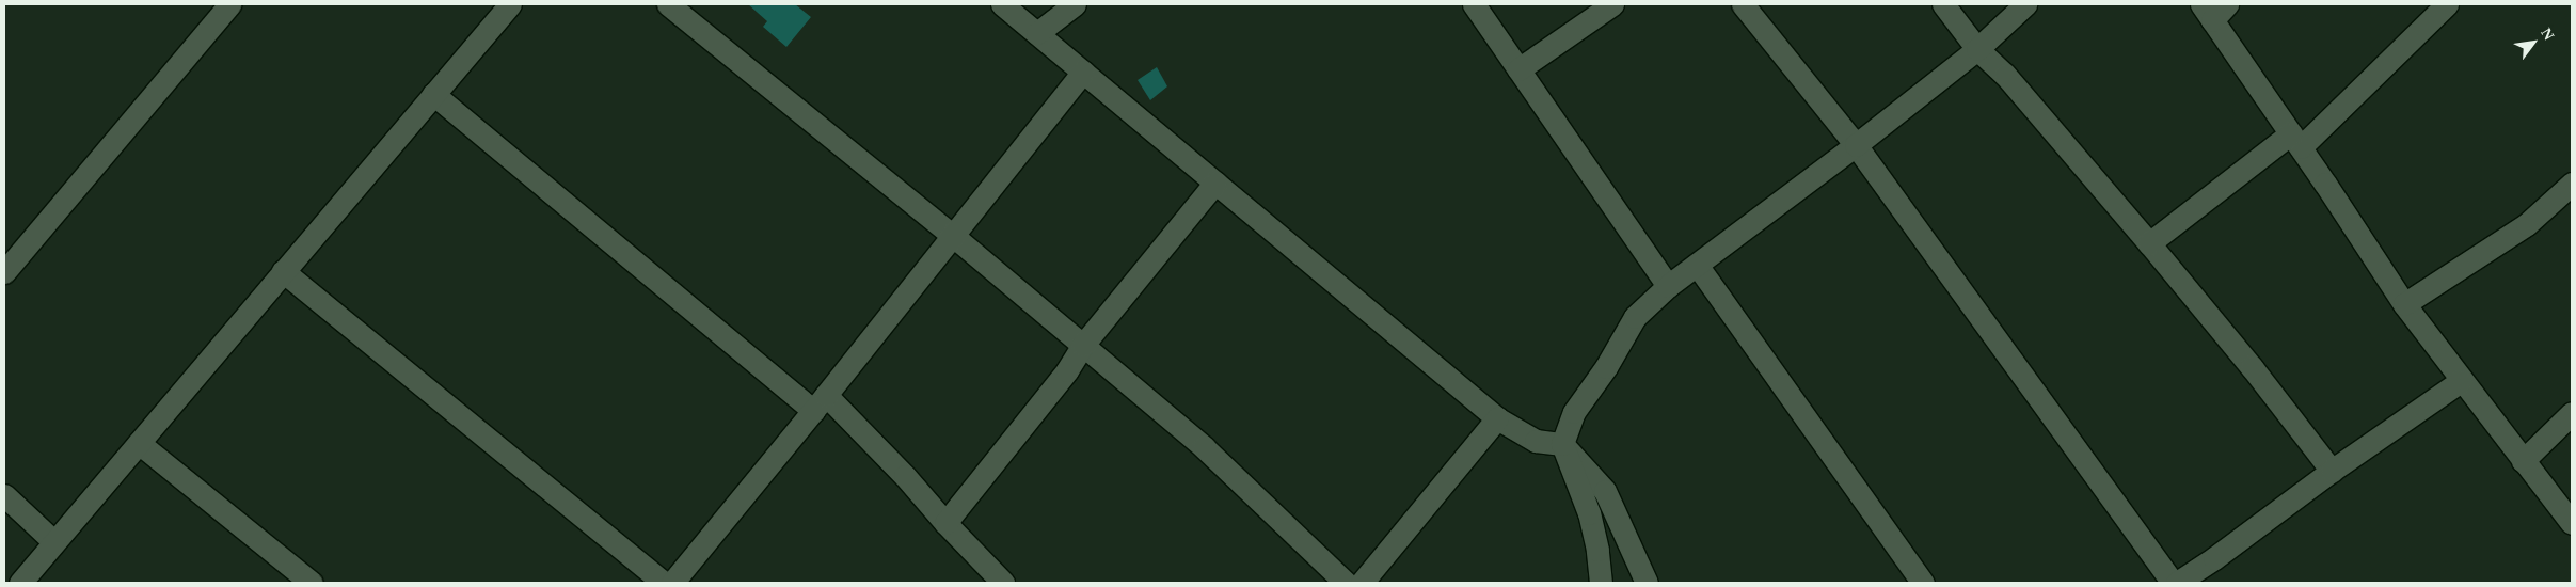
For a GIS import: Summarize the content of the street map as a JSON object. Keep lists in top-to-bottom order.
{
  "north": "top right"
}
